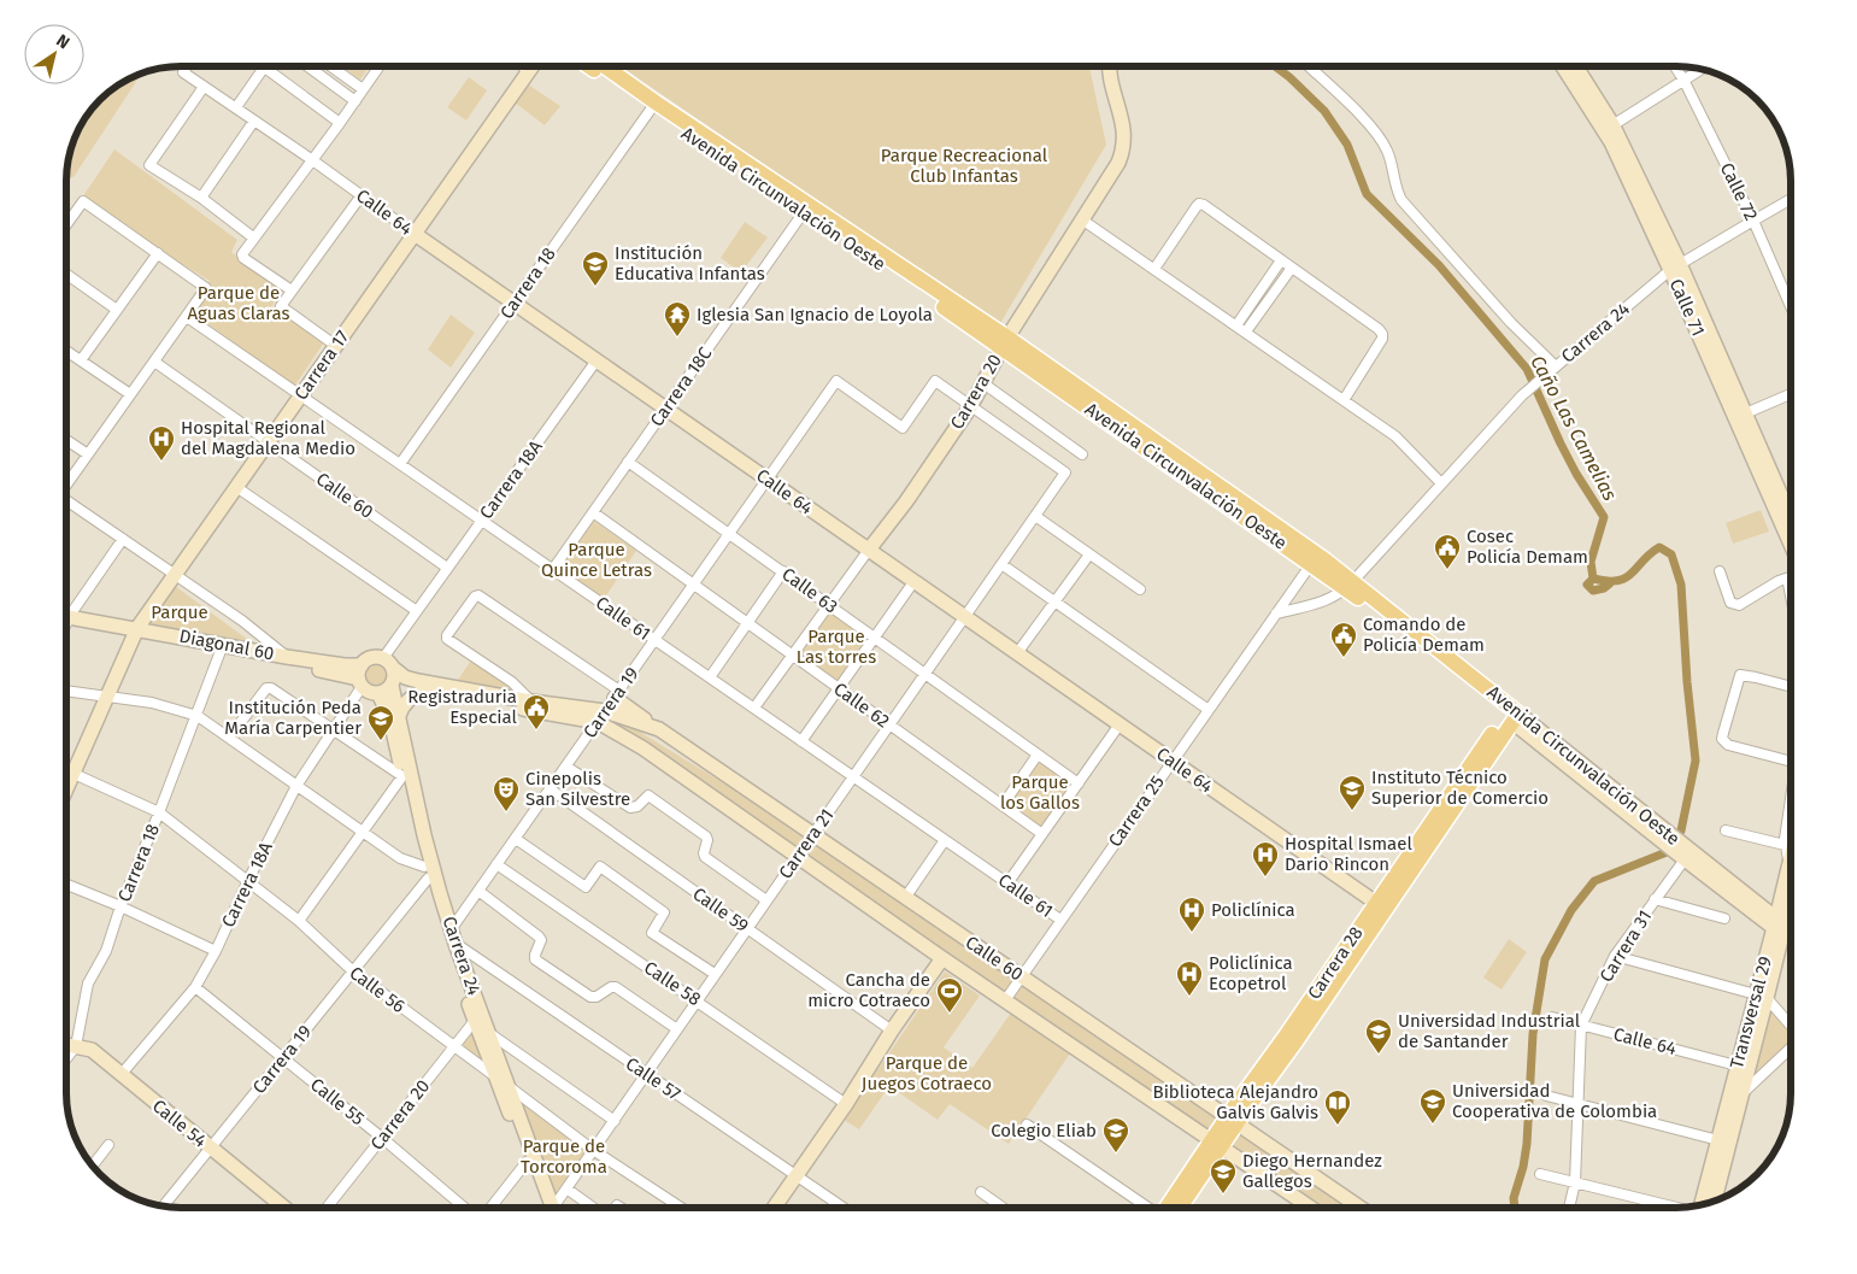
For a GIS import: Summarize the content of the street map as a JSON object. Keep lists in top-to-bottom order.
{
  "streets": {
    "main road": ["Avenida Circunvalación Oeste", "Carrera 28"],
    "street": [
      "Calle 72",
      "Calle 64",
      "Carrera 18",
      "Calle 71",
      "Carrera 24",
      "Carrera 17",
      "Carrera 18C",
      "Carrera 20",
      "Carrera 18A",
      "Calle 60",
      "Calle 63",
      "Calle 61",
      "Diagonal 60",
      "Carrera 19",
      "Calle 62",
      "Carrera 25",
      "Carrera 21",
      "Calle 59",
      "Carrera 31",
      "Calle 58",
      "Calle 56",
      "Transversal 29",
      "Calle 57",
      "Calle 55",
      "Calle 54"
    ]
  },
  "crossings": [
    ["Calle 72", "Carrera 24"],
    ["Avenida Circunvalación Oeste", "Carrera 18"],
    ["Avenida Circunvalación Oeste", "Carrera 24"],
    ["Avenida Circunvalación Oeste", "Carrera 18C"],
    ["Avenida Circunvalación Oeste", "Carrera 20"],
    ["Avenida Circunvalación Oeste", "Carrera 25"],
    ["Avenida Circunvalación Oeste", "Carrera 31"],
    ["Avenida Circunvalación Oeste", "Carrera 28"],
    ["Avenida Circunvalación Oeste", "Transversal 29"],
    ["Calle 64", "Carrera 18"],
    ["Calle 64", "Carrera 17"],
    ["Calle 64", "Carrera 18C"],
    ["Calle 64", "Carrera 20"],
    ["Calle 64", "Carrera 18A"],
    ["Calle 64", "Carrera 19"],
    ["Calle 64", "Carrera 25"],
    ["Calle 64", "Carrera 21"],
    ["Calle 64", "Carrera 31"],
    ["Calle 64", "Carrera 28"],
    ["Calle 64", "Transversal 29"],
    ["Carrera 18", "Calle 61"],
    ["Carrera 18", "Diagonal 60"],
    ["Carrera 18", "Calle 56"],
    ["Carrera 18", "Calle 54"],
    ["Calle 71", "Carrera 24"],
    ["Carrera 24", "Carrera 20"],
    ["Carrera 24", "Carrera 18A"],
    ["Carrera 24", "Carrera 19"],
    ["Carrera 24", "Carrera 25"],
    ["Carrera 24", "Calle 56"],
    ["Carrera 24", "Calle 57"],
    ["Carrera 17", "Calle 60"],
    ["Carrera 17", "Calle 61"],
    ["Carrera 17", "Diagonal 60"],
    ["Carrera 17", "Calle 56"],
    ["Carrera 18C", "Calle 63"],
    ["Carrera 18C", "Calle 61"],
    ["Carrera 18C", "Calle 62"],
    ["Carrera 20", "Calle 63"],
    ["Carrera 20", "Carrera 19"],
    ["Carrera 20", "Calle 62"],
    ["Carrera 20", "Carrera 21"],
    ["Carrera 20", "Calle 56"],
    ["Carrera 20", "Calle 55"],
    ["Carrera 18A", "Calle 60"],
    ["Carrera 18A", "Calle 61"],
    ["Carrera 18A", "Diagonal 60"],
    ["Carrera 18A", "Calle 56"],
    ["Carrera 18A", "Calle 55"],
    ["Carrera 18A", "Calle 54"],
    ["Calle 60", "Carrera 19"],
    ["Calle 60", "Carrera 25"],
    ["Calle 60", "Carrera 21"],
    ["Calle 60", "Carrera 28"],
    ["Calle 63", "Carrera 19"],
    ["Calle 63", "Carrera 21"],
    ["Calle 61", "Carrera 19"],
    ["Calle 61", "Carrera 25"],
    ["Calle 61", "Carrera 21"],
    ["Carrera 19", "Calle 62"],
    ["Carrera 19", "Carrera 21"],
    ["Carrera 19", "Calle 59"],
    ["Carrera 19", "Calle 58"],
    ["Carrera 19", "Calle 56"],
    ["Carrera 19", "Calle 57"],
    ["Carrera 19", "Calle 55"],
    ["Carrera 19", "Calle 54"],
    ["Calle 62", "Carrera 21"],
    ["Carrera 21", "Calle 59"],
    ["Carrera 21", "Calle 58"],
    ["Carrera 21", "Calle 56"],
    ["Carrera 21", "Calle 57"]
  ],
  "water": ["Caño Las Camelias"],
  "parks": [
    "Parque Recreacional Club Infantas",
    "Parque de Aguas Claras",
    "Parque Quince Letras",
    "Parque",
    "Parque Las torres",
    "Parque los Gallos",
    "Parque de Juegos Cotraeco",
    "Parque de Torcoroma"
  ],
  "places": {
    "school or university": [
      "Institución Educativa Infantas",
      "Institución Peda María Carpentier",
      "Instituto Técnico Superior de Comercio",
      "Universidad Industrial de Santander",
      "Universidad Cooperativa de Colombia",
      "Colegio Eliab",
      "Diego Hernandez Gallegos"
    ],
    "temple": ["Iglesia San Ignacio de Loyola"],
    "hospital": [
      "Hospital Regional del Magdalena Medio",
      "Hospital Ismael Dario Rincon",
      "Policlínica",
      "Policlínica Ecopetrol"
    ],
    "public building": ["Cosec Policía Demam", "Comando de Policía Demam", "Registraduria Especial"],
    "theatre": ["Cinepolis San Silvestre"],
    "sports": ["Cancha de micro Cotraeco"],
    "library": ["Biblioteca Alejandro Galvis Galvis"]
  },
  "north": "top right"
}
